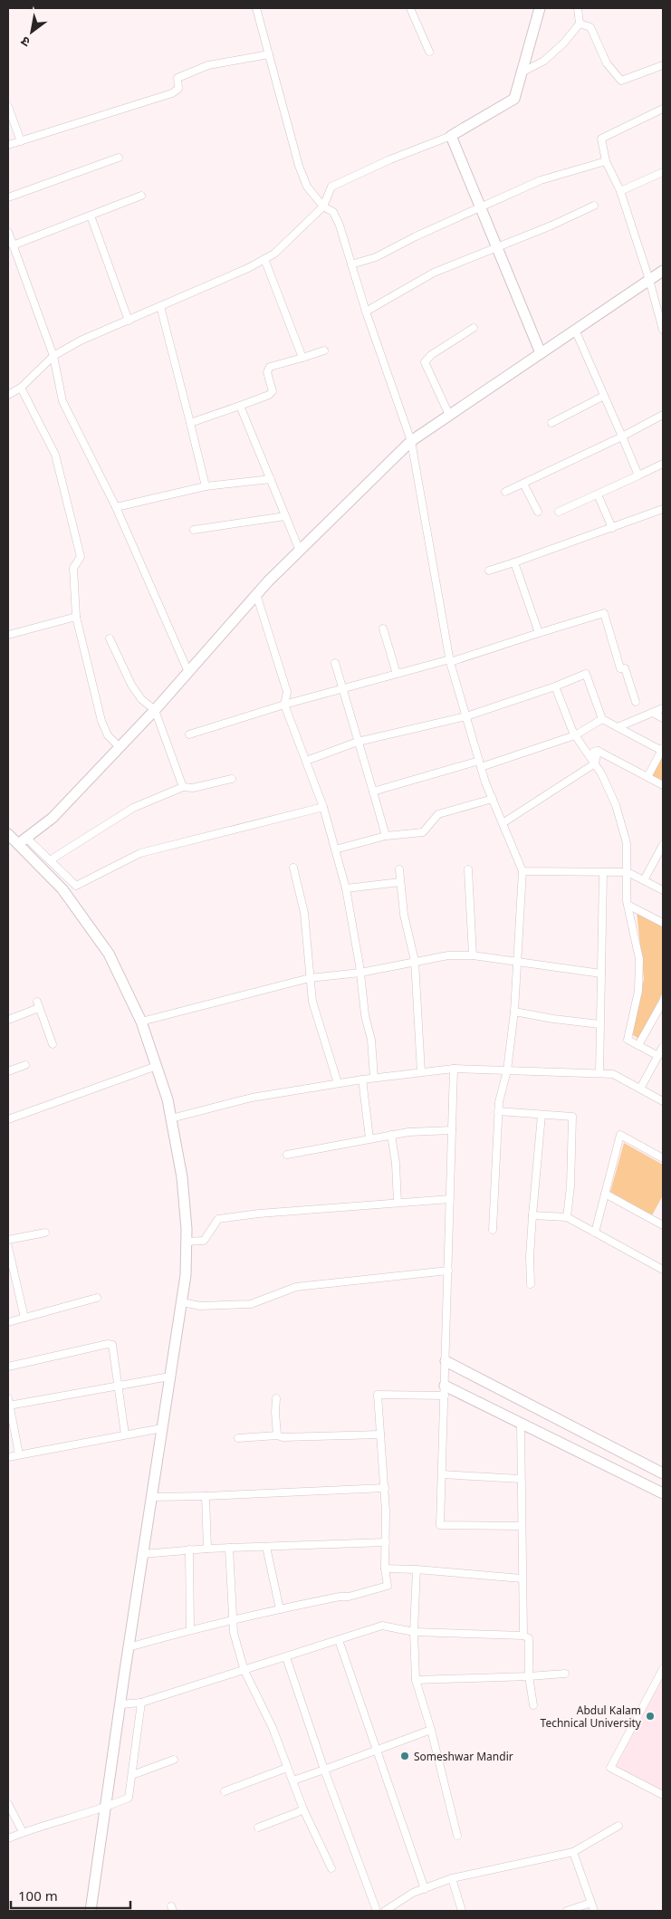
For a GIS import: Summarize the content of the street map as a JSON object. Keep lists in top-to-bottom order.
{
  "places": ["Abdul Kalam Technical University", "Someshwar Mandir"],
  "scale_bar": "100 m",
  "north": "bottom left"
}
